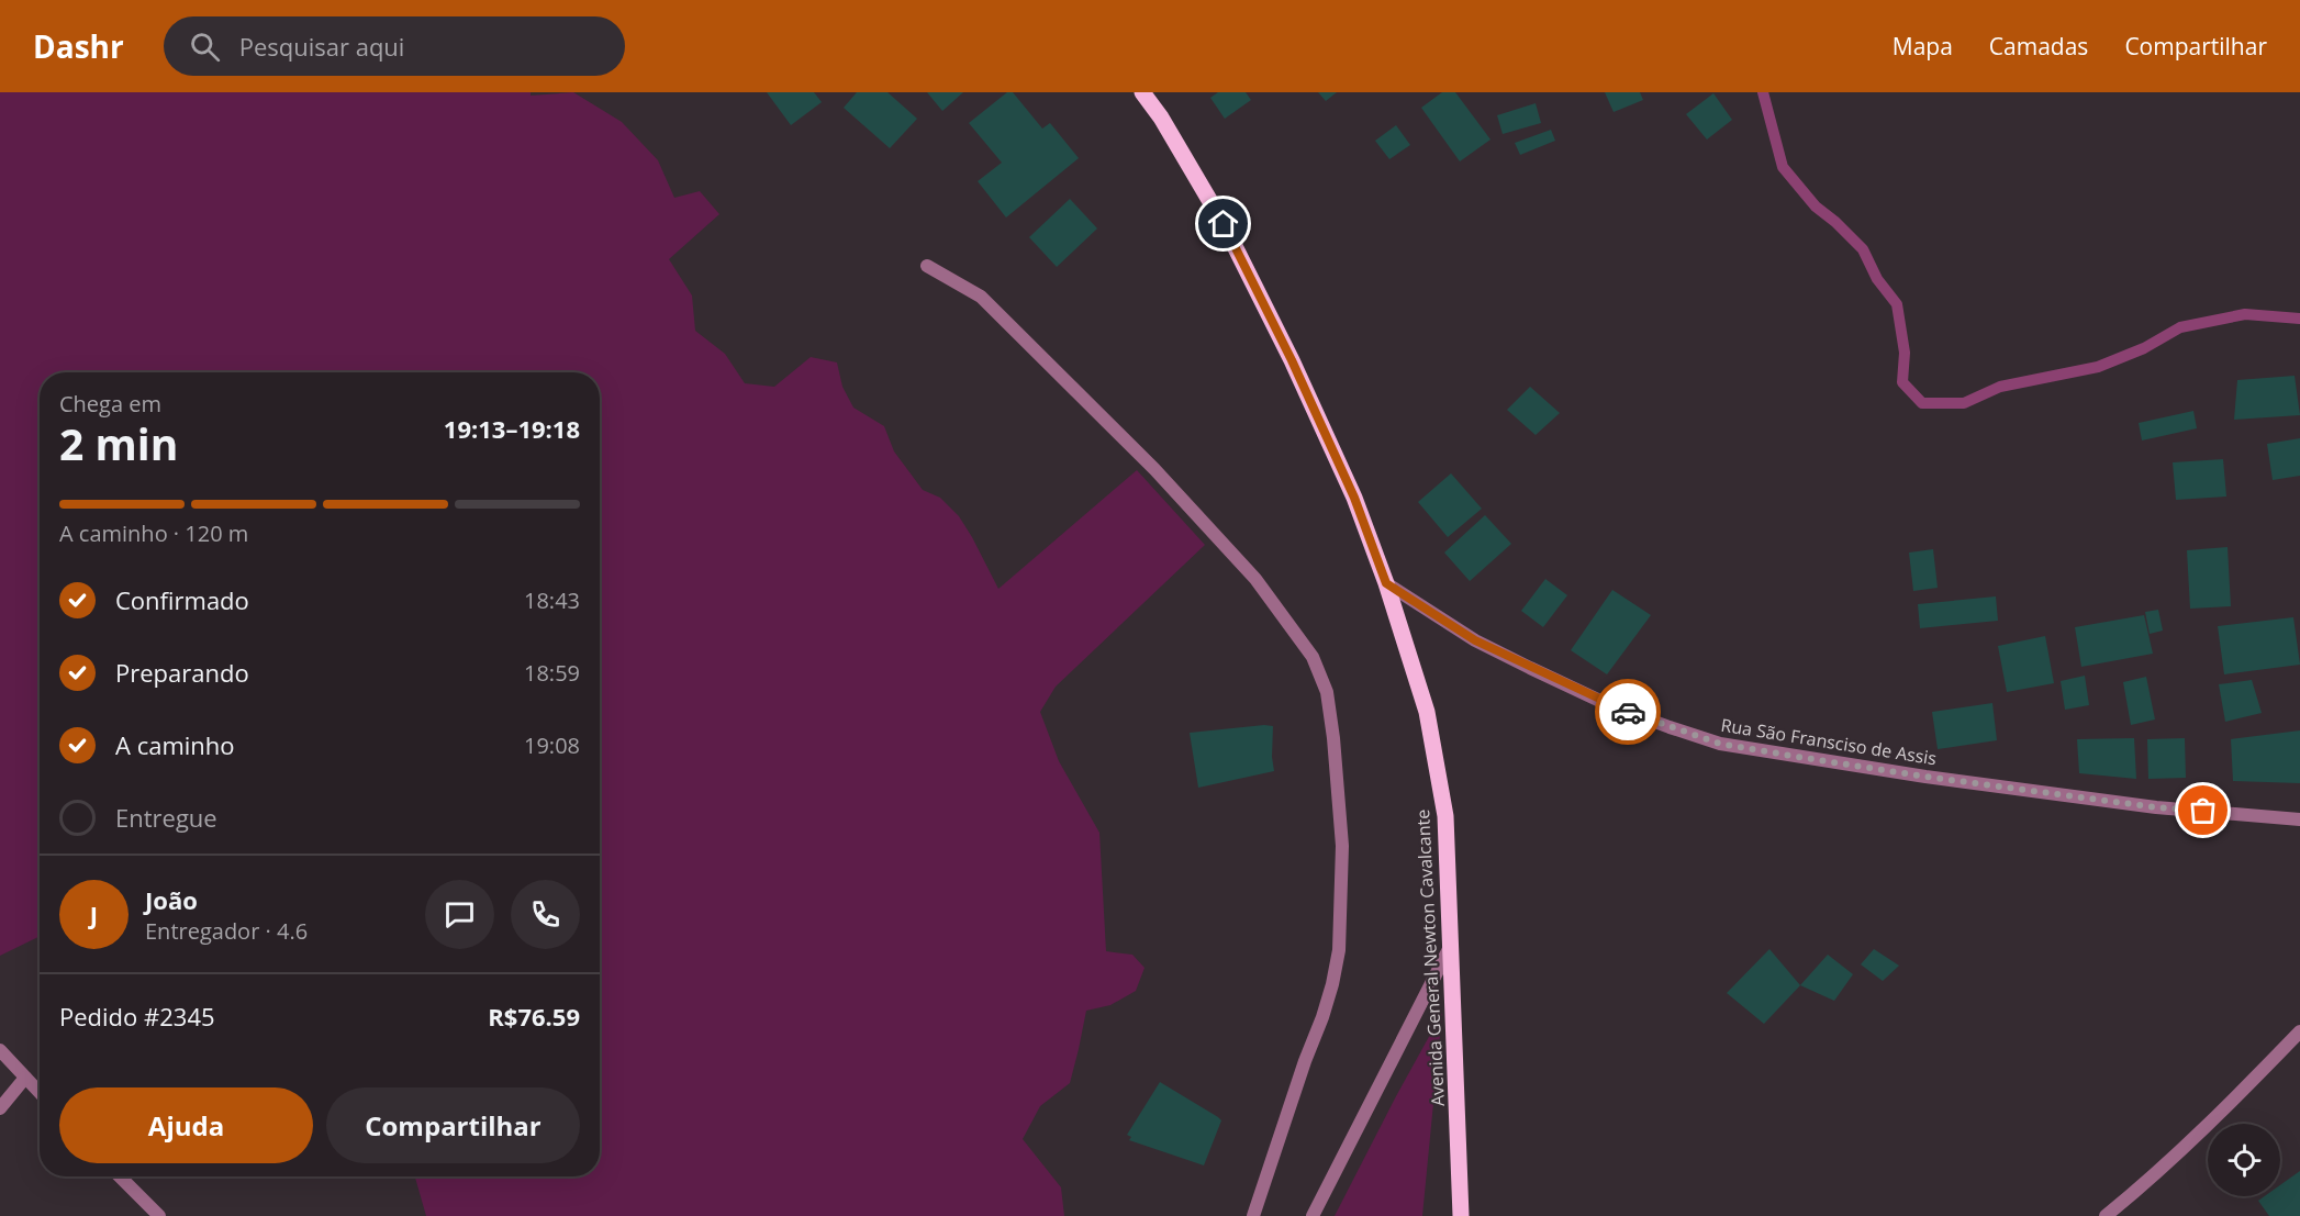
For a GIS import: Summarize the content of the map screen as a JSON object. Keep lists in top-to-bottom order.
{
  "streets": {
    "main road": ["Avenida General Newton Cavalcante"],
    "street": ["Rua São Fransciso de Assis"]
  },
  "crossings": [
    ["Rua São Fransciso de Assis", "Avenida General Newton Cavalcante"]
  ],
  "page": {
    "header": "Dashr",
    "search": "Pesquisar aqui",
    "nav": ["Mapa", "Camadas", "Compartilhar"],
    "heading": ["2 min", "Chega em", "19:13–19:18"],
    "panel": [
      "João",
      "Entregador · 4.6",
      "Pedido #2345",
      "R$76.59"
    ],
    "bar": "A caminho · 120 m",
    "list": [
      ["Confirmado", "18:43"],
      ["Preparando", "18:59"],
      ["A caminho", "19:08"],
      "Entregue"
    ],
    "round": "J",
    "buttons": ["Ajuda", "Compartilhar"]
  }
}
